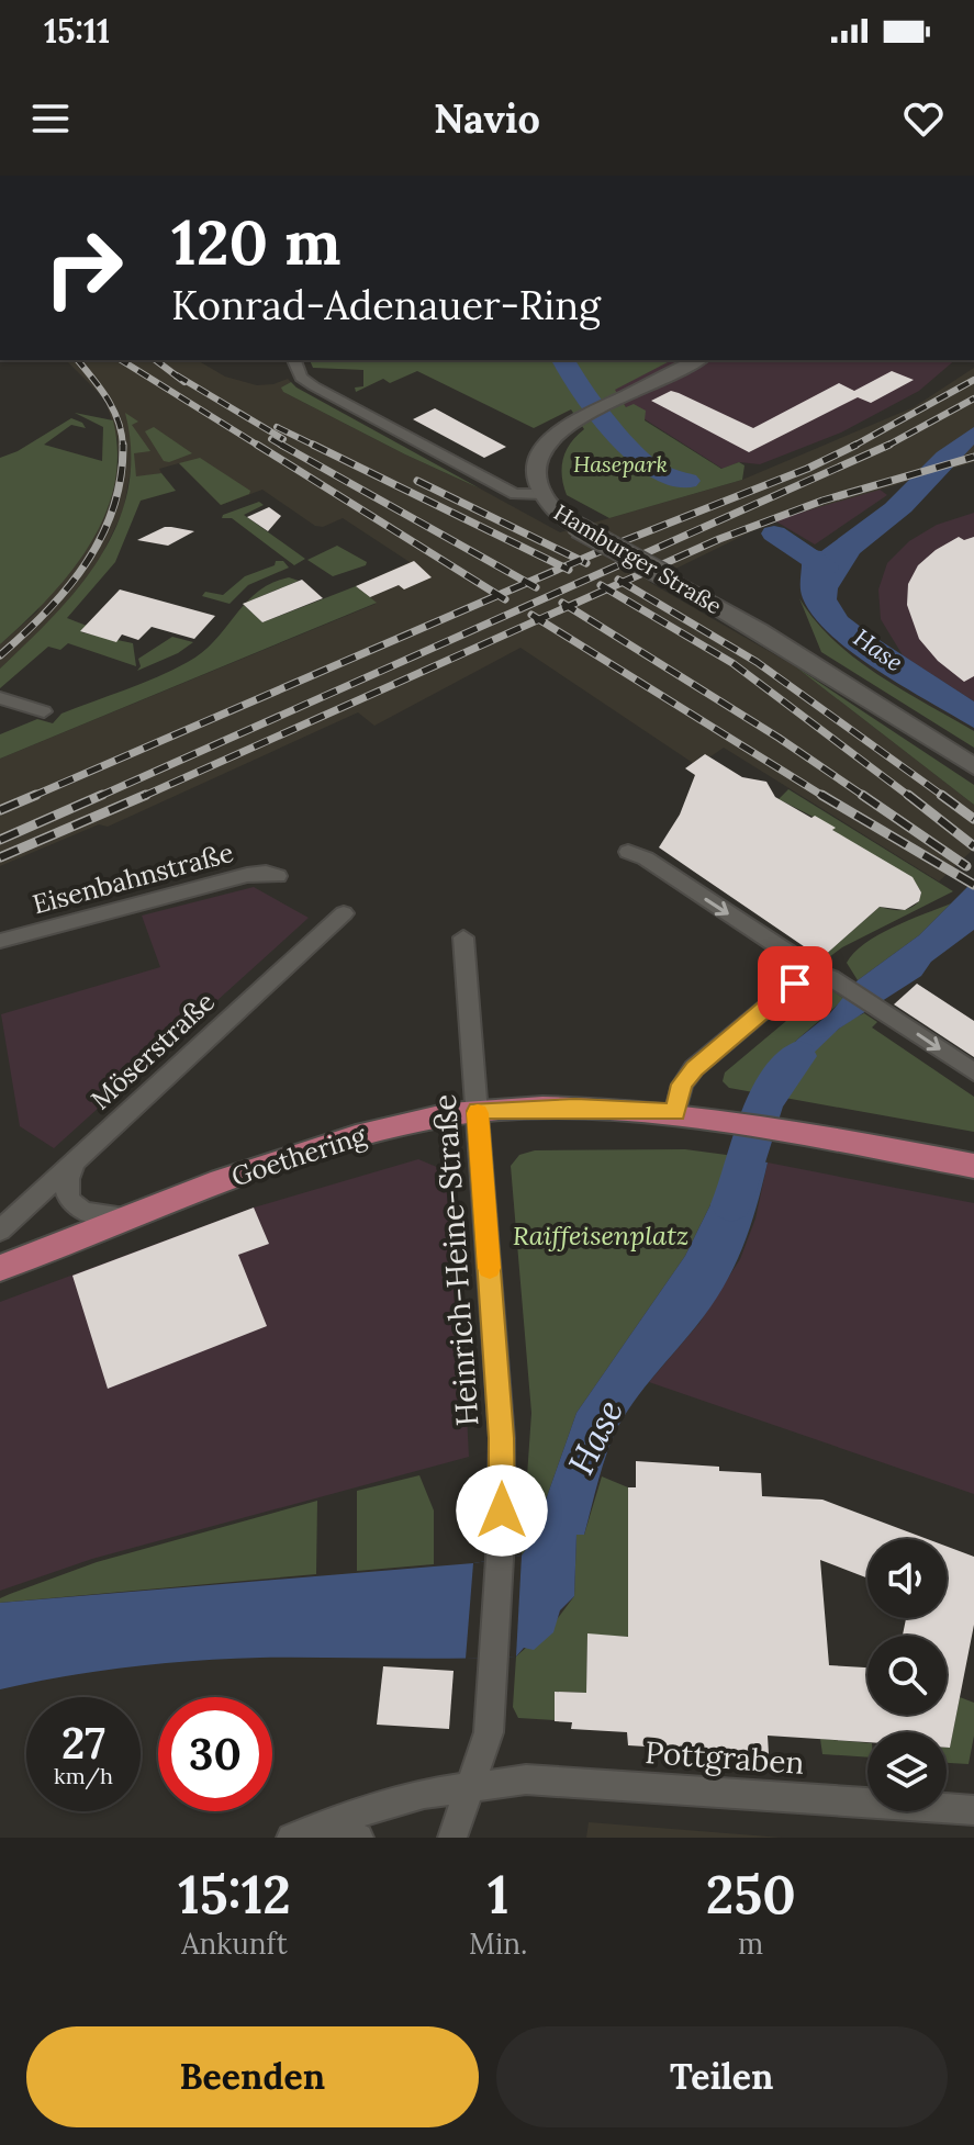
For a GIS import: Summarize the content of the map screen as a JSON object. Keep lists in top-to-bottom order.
{
  "streets": {
    "main road": ["Goethering"],
    "street": [
      "Hamburger Straße",
      "Eisenbahnstraße",
      "Möserstraße",
      "Heinrich-Heine-Straße",
      "Pottgraben"
    ]
  },
  "crossings": [
    ["Möserstraße", "Goethering"],
    ["Goethering", "Heinrich-Heine-Straße"],
    ["Heinrich-Heine-Straße", "Pottgraben"]
  ],
  "water": ["Hase"],
  "parks": ["Hasepark", "Raiffeisenplatz"],
  "page": {
    "status": "15:11",
    "header": "Navio",
    "turn": ["120 m", "Konrad-Adenauer-Ring"],
    "speed": "27 km/h",
    "limit": "30",
    "eta": [
      "15:12",
      "Ankunft",
      "1",
      "Min.",
      "250",
      "m"
    ],
    "buttons": ["Beenden", "Teilen"]
  }
}
